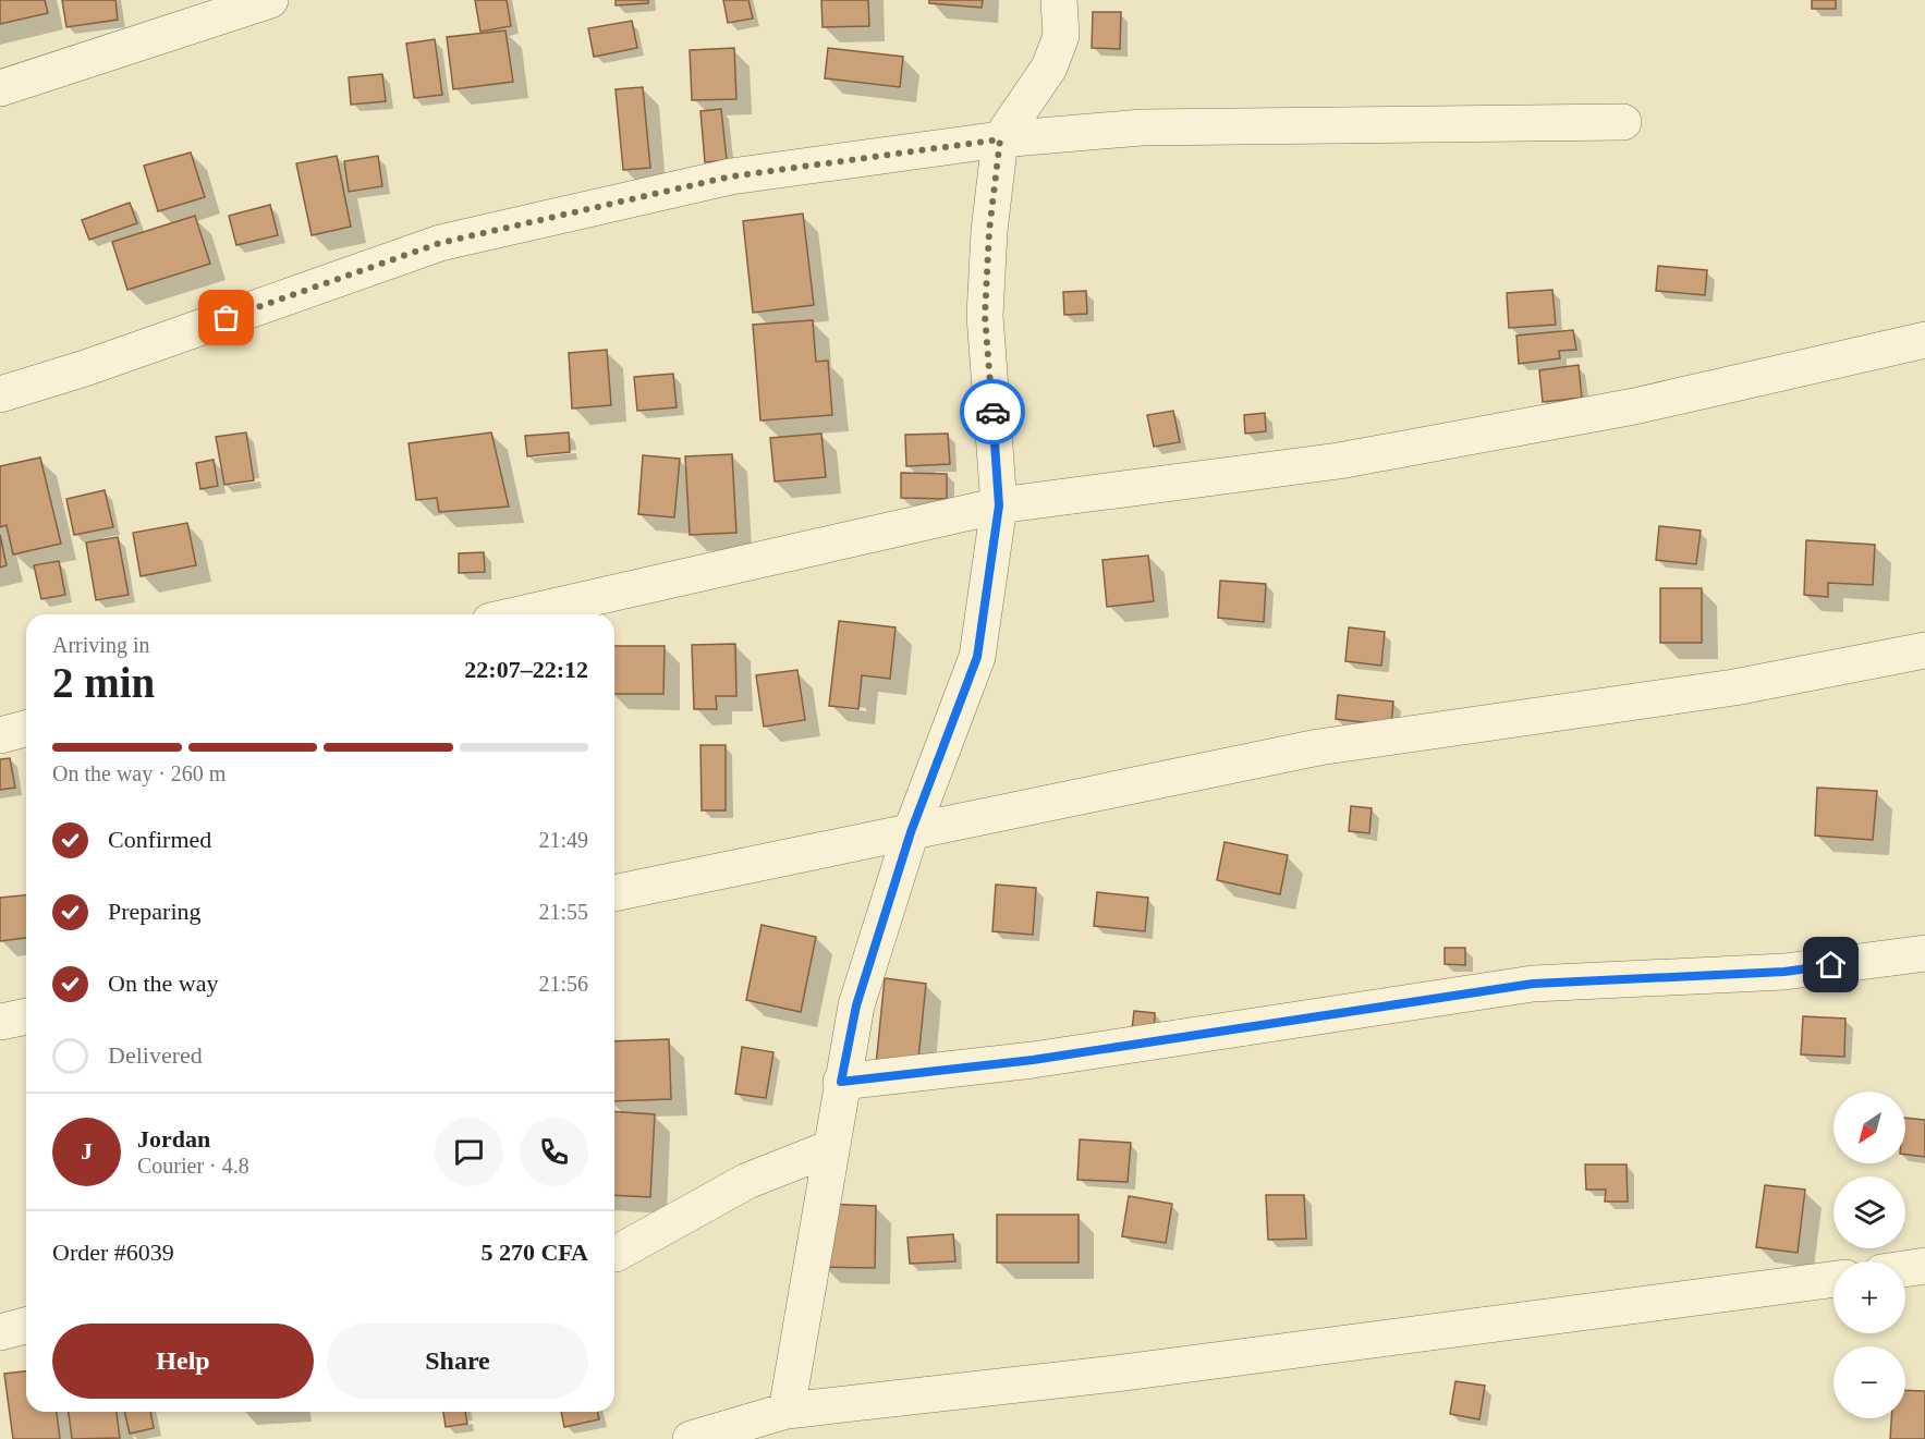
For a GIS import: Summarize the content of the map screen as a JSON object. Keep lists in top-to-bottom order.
{
  "north": "bottom left",
  "page": {
    "heading": ["2 min", "Arriving in", "22:07–22:12"],
    "panel": [
      "Jordan",
      "Courier · 4.8",
      "Order #6039",
      "5 270 CFA"
    ],
    "bar": "On the way · 260 m",
    "list": [
      ["Confirmed", "21:49"],
      ["Preparing", "21:55"],
      ["On the way", "21:56"],
      "Delivered"
    ],
    "map_buttons": ["+", "−"],
    "round": "J",
    "buttons": ["Help", "Share"]
  }
}
